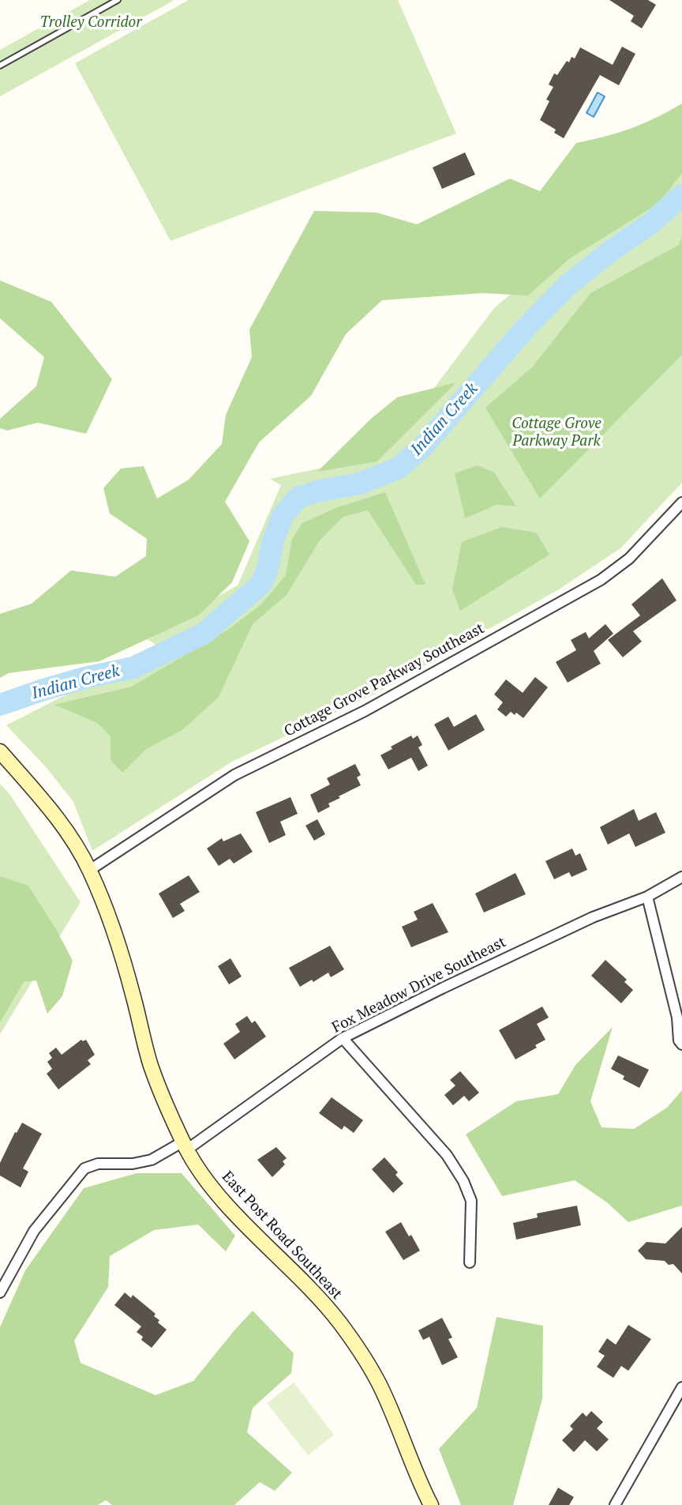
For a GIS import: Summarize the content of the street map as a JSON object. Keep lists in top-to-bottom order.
{
  "streets": {
    "main road": ["East Post Road Southeast"],
    "street": ["Cottage Grove Parkway Southeast", "Fox Meadow Drive Southeast"]
  },
  "crossings": [
    ["Cottage Grove Parkway Southeast", "East Post Road Southeast"],
    ["Fox Meadow Drive Southeast", "East Post Road Southeast"]
  ],
  "water": ["Indian Creek"],
  "parks": ["Trolley Corridor", "Cottage Grove Parkway Park"]
}
